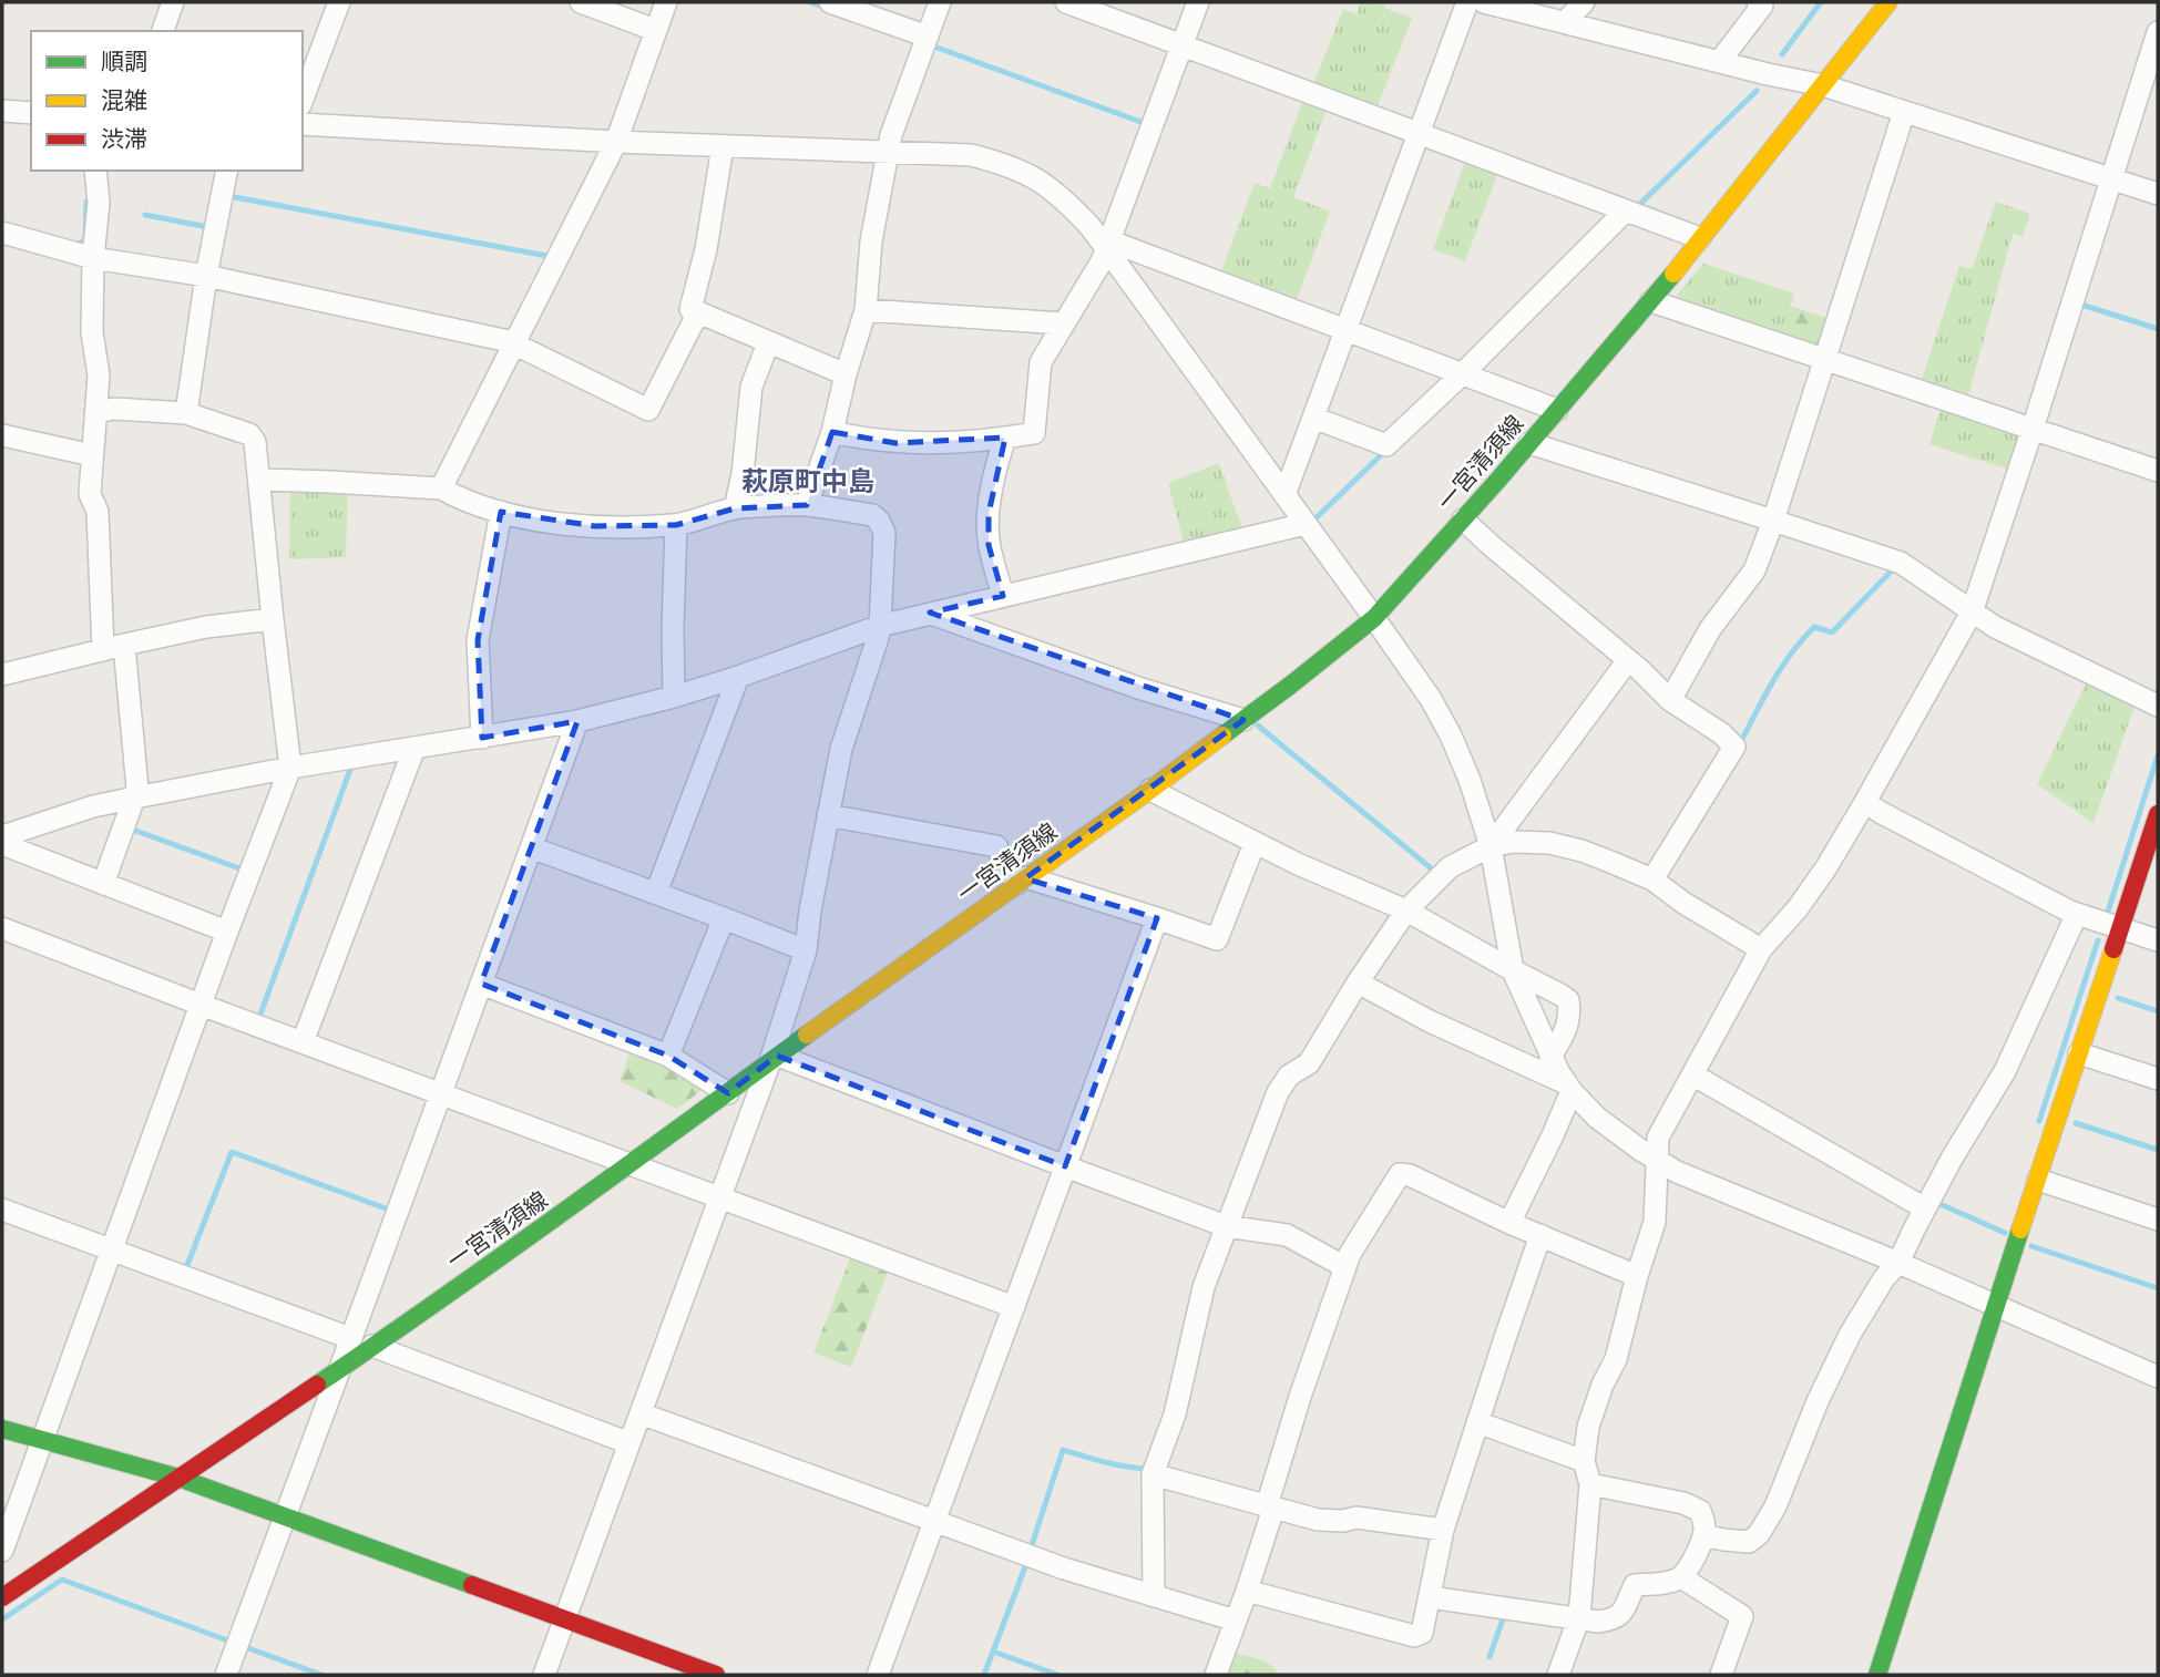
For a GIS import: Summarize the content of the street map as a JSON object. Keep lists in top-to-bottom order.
{
  "streets": {
    "main road": ["一宮清須線"]
  },
  "districts": ["萩原町中島"],
  "legend": ["順調", "混雑", "渋滞"]
}
